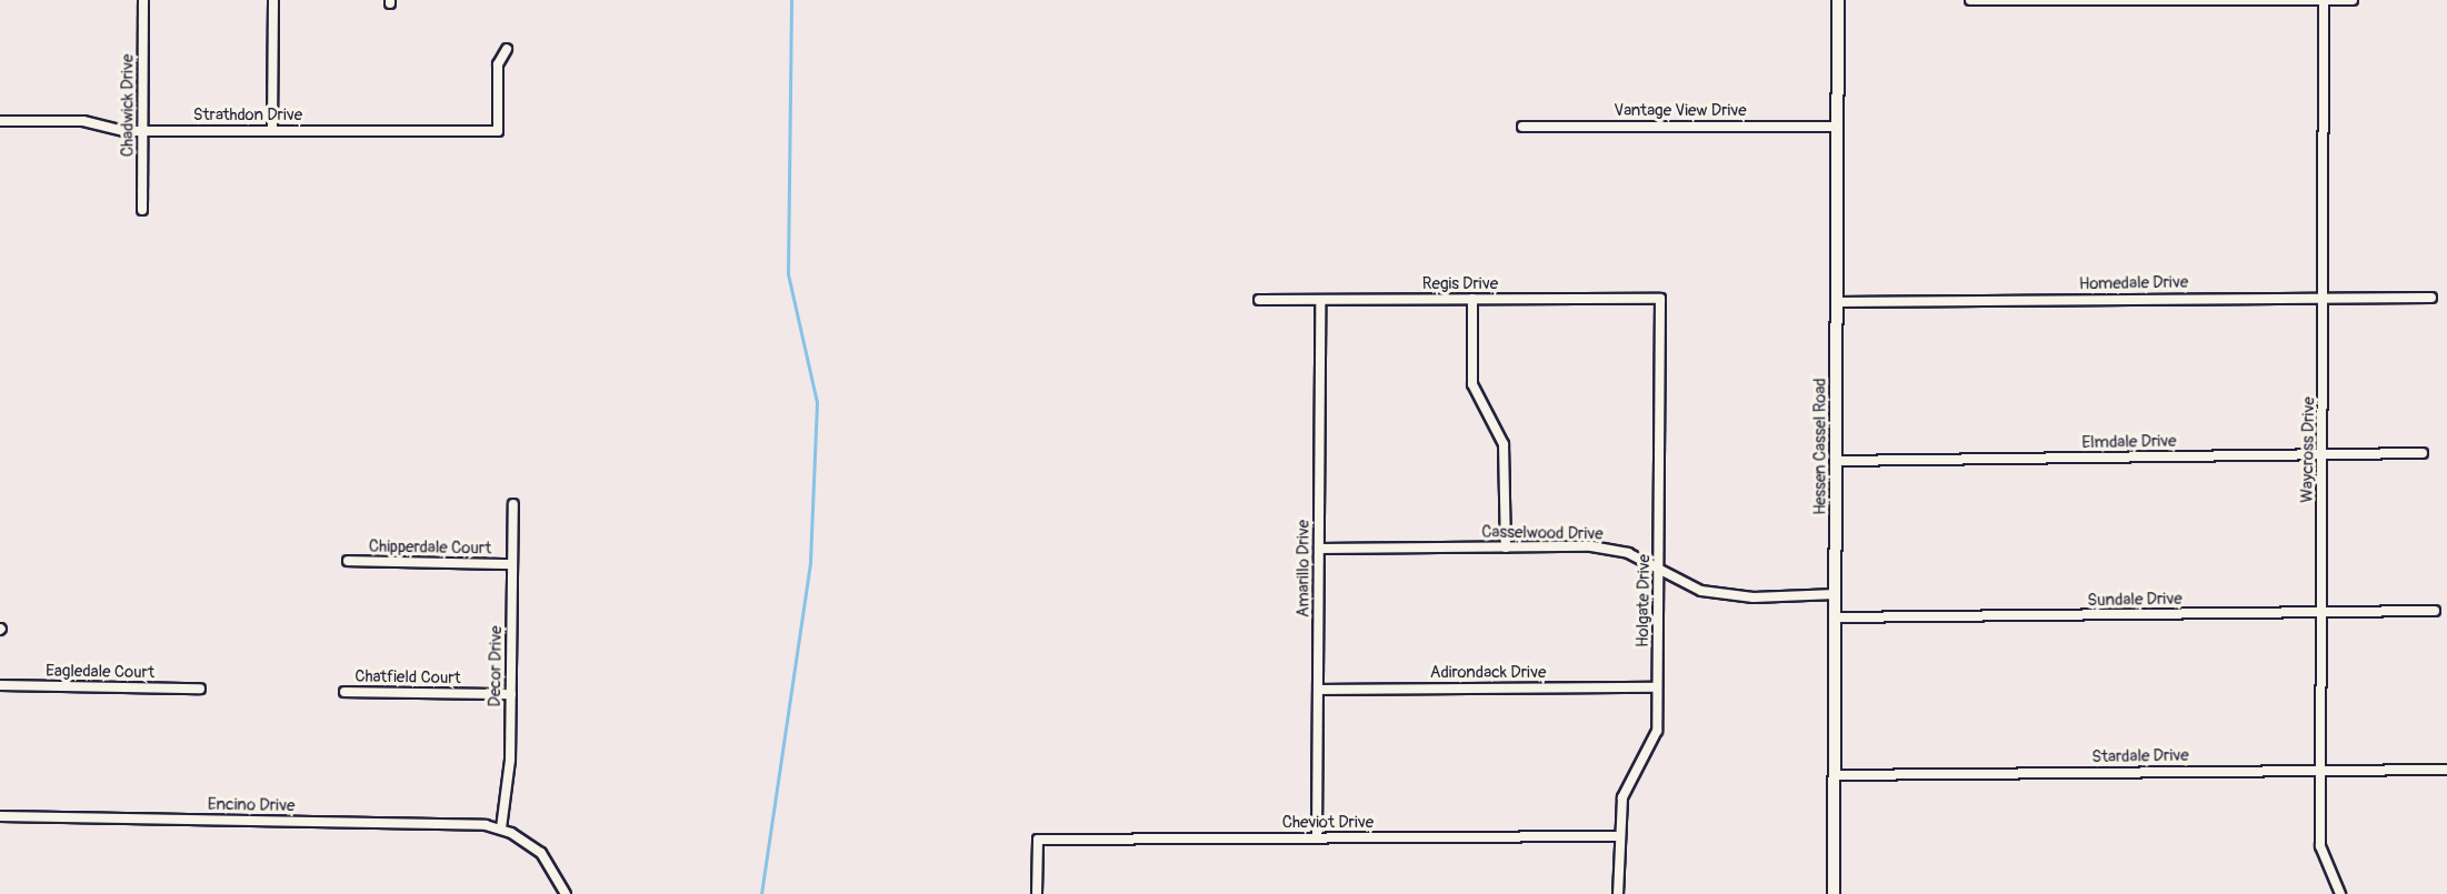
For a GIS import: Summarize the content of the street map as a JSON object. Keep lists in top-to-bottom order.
{
  "streets": {
    "main road": ["Hessen Cassel Road"],
    "street": [
      "Chadwick Drive",
      "Vantage View Drive",
      "Strathdon Drive",
      "Homedale Drive",
      "Regis Drive",
      "Elmdale Drive",
      "Waycross Drive",
      "Casselwood Drive",
      "Chipperdale Court",
      "Amarillo Drive",
      "Sundale Drive",
      "Holgate Drive",
      "Decor Drive",
      "Eagledale Court",
      "Adirondack Drive",
      "Chatfield Court",
      "Stardale Drive",
      "Encino Drive",
      "Cheviot Drive"
    ]
  },
  "crossings": [
    ["Chadwick Drive", "Strathdon Drive"],
    ["Vantage View Drive", "Hessen Cassel Road"],
    ["Homedale Drive", "Hessen Cassel Road"],
    ["Homedale Drive", "Waycross Drive"],
    ["Regis Drive", "Amarillo Drive"],
    ["Regis Drive", "Holgate Drive"],
    ["Elmdale Drive", "Hessen Cassel Road"],
    ["Elmdale Drive", "Waycross Drive"],
    ["Hessen Cassel Road", "Casselwood Drive"],
    ["Hessen Cassel Road", "Sundale Drive"],
    ["Hessen Cassel Road", "Stardale Drive"],
    ["Waycross Drive", "Sundale Drive"],
    ["Waycross Drive", "Stardale Drive"],
    ["Casselwood Drive", "Amarillo Drive"],
    ["Casselwood Drive", "Holgate Drive"],
    ["Chipperdale Court", "Decor Drive"],
    ["Amarillo Drive", "Adirondack Drive"],
    ["Amarillo Drive", "Cheviot Drive"],
    ["Holgate Drive", "Adirondack Drive"],
    ["Holgate Drive", "Cheviot Drive"],
    ["Decor Drive", "Chatfield Court"],
    ["Decor Drive", "Encino Drive"]
  ]
}
